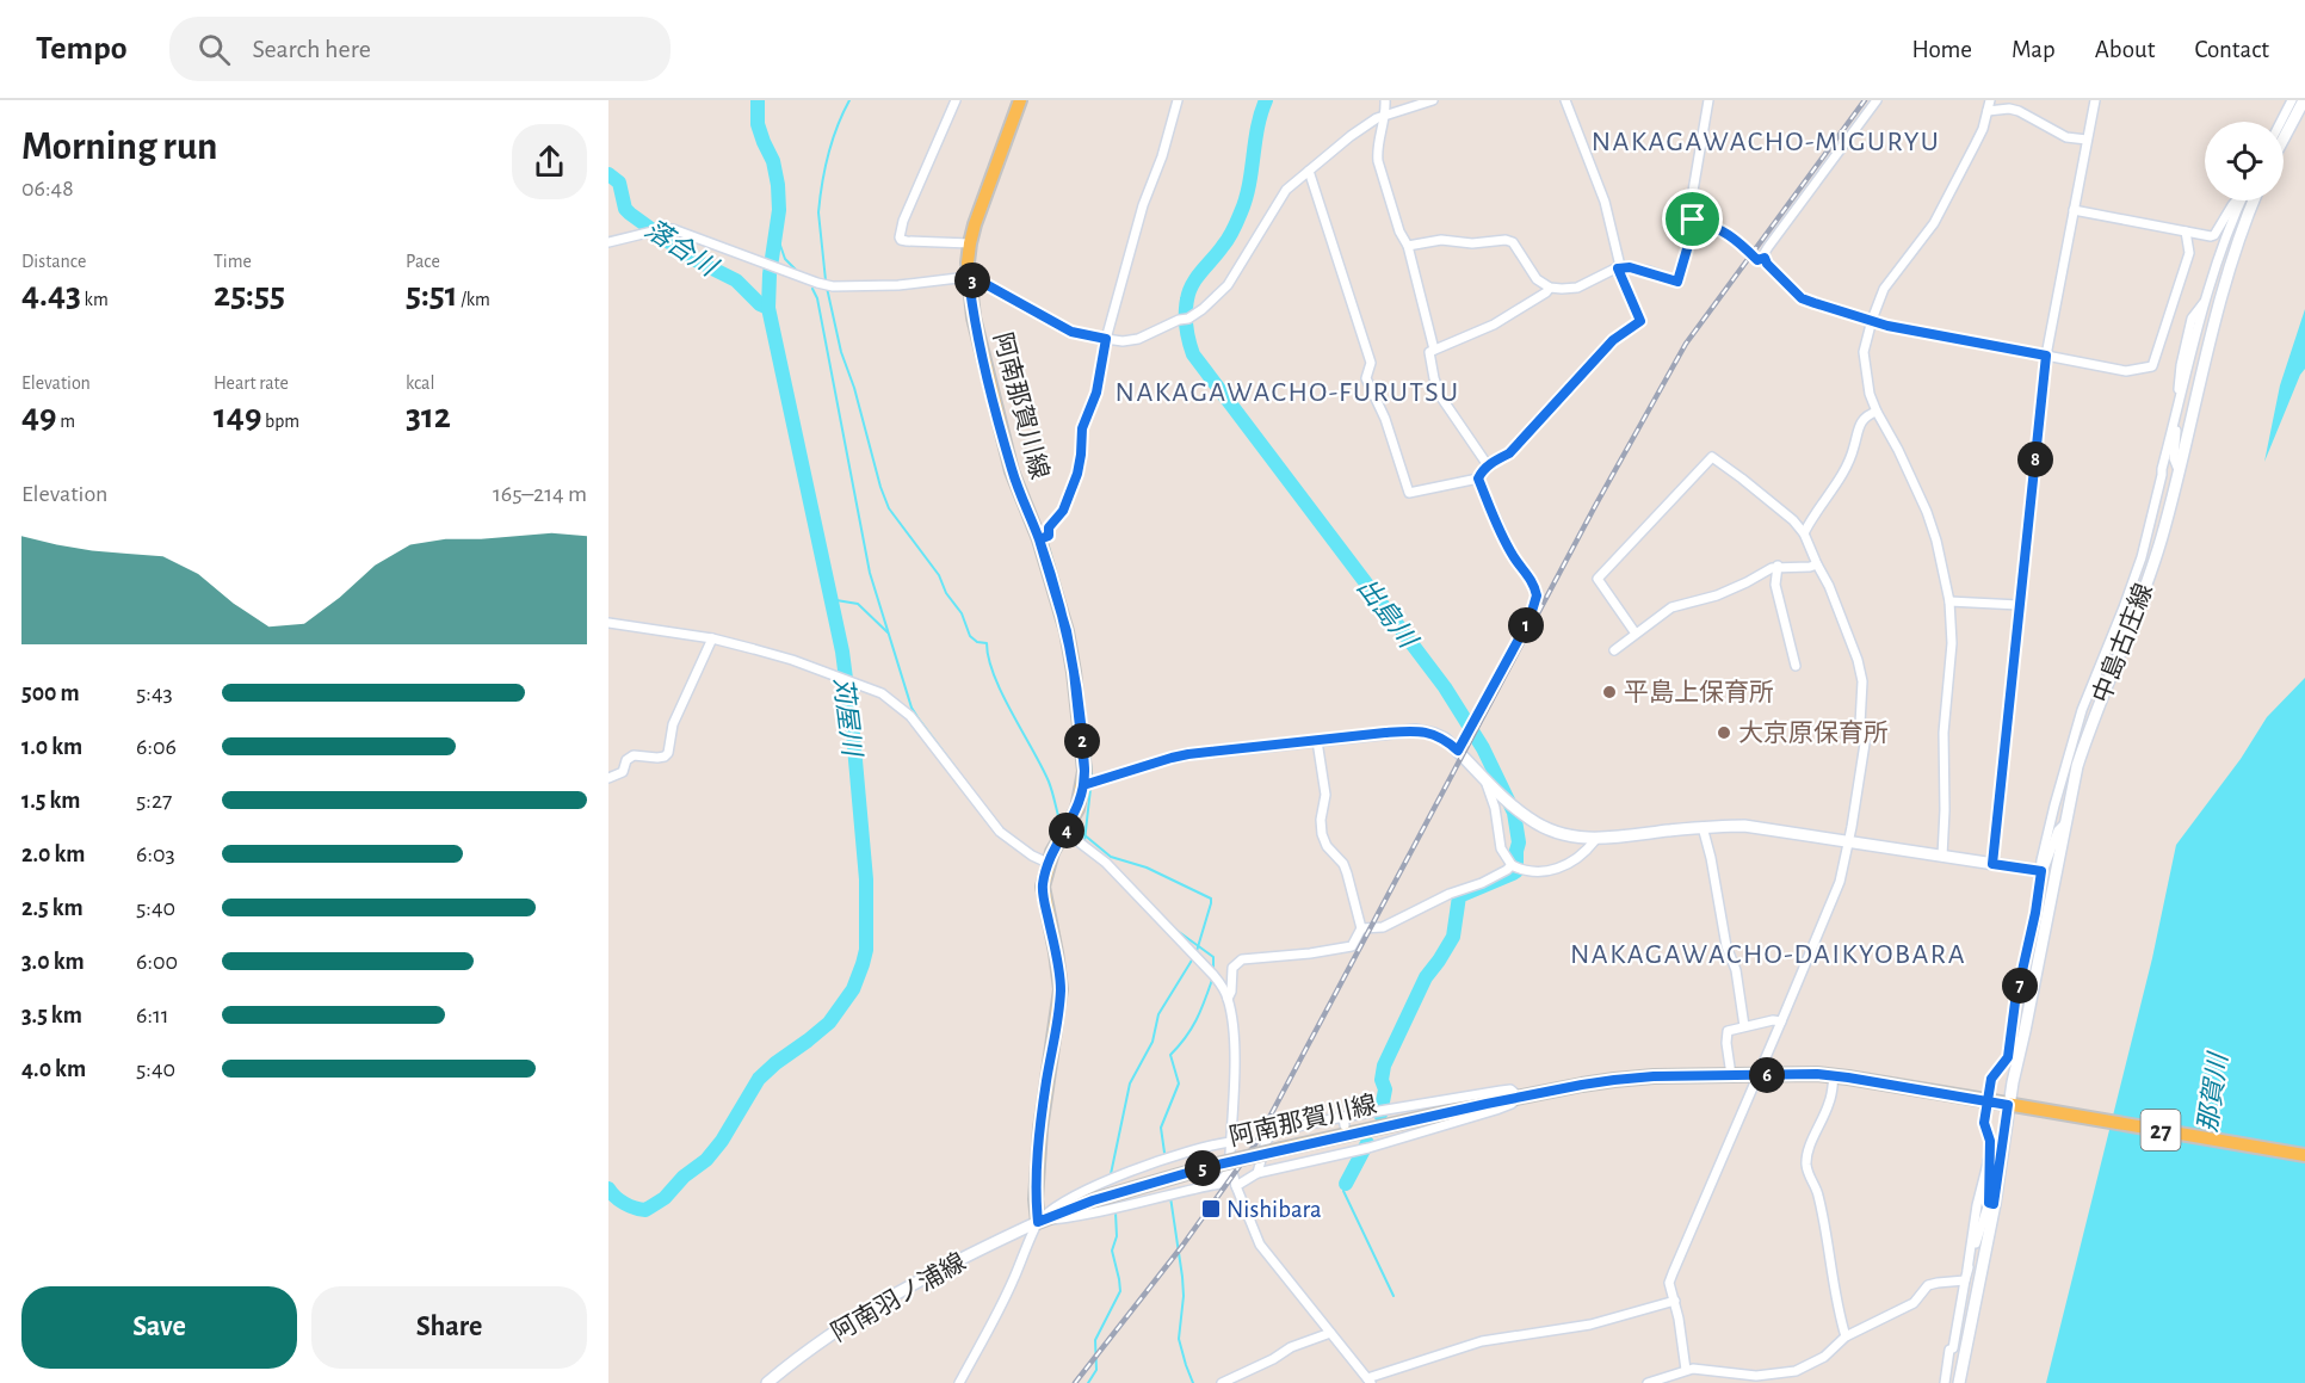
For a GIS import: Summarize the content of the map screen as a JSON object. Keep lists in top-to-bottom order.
{
  "streets": {
    "main road": [
      "阿南那賀川線",
      "中島古庄線",
      "27",
      "阿南羽ノ浦線"
    ]
  },
  "crossings": [
    ["阿南那賀川線", "中島古庄線"],
    ["阿南那賀川線", "阿南羽ノ浦線"]
  ],
  "districts": ["NAKAGAWACHO-MIGURYU", "NAKAGAWACHO-FURUTSU", "NAKAGAWACHO-DAIKYOBARA"],
  "water": [
    "落合川",
    "出島川",
    "苅屋川",
    "那賀川"
  ],
  "places": {
    "other": ["平島上保育所", "大京原保育所"],
    "transit": ["Nishibara"]
  },
  "page": {
    "header": "Tempo",
    "search": "Search here",
    "nav": [
      "Home",
      "Map",
      "About",
      "Contact"
    ],
    "heading": ["Morning run", "06:48"],
    "stats": [
      ["Distance", "4.43 km"],
      ["Time", "25:55"],
      ["Pace", "5:51 /km"],
      ["Elevation", "49 m"],
      ["Heart rate", "149 bpm"],
      ["kcal", "312"]
    ],
    "pins": [
      "3",
      "8",
      "1",
      "2",
      "4",
      "7",
      "6",
      "5"
    ],
    "chart": ["Elevation", "165–214 m"],
    "list": [
      {
        "name": "500 m",
        "note": "5:43"
      },
      {
        "name": "1.0 km",
        "note": "6:06"
      },
      {
        "name": "1.5 km",
        "note": "5:27"
      },
      {
        "name": "2.0 km",
        "note": "6:03"
      },
      {
        "name": "2.5 km",
        "note": "5:40"
      },
      {
        "name": "3.0 km",
        "note": "6:00"
      },
      {
        "name": "3.5 km",
        "note": "6:11"
      },
      {
        "name": "4.0 km",
        "note": "5:40"
      }
    ],
    "buttons": ["Save", "Share"]
  }
}
